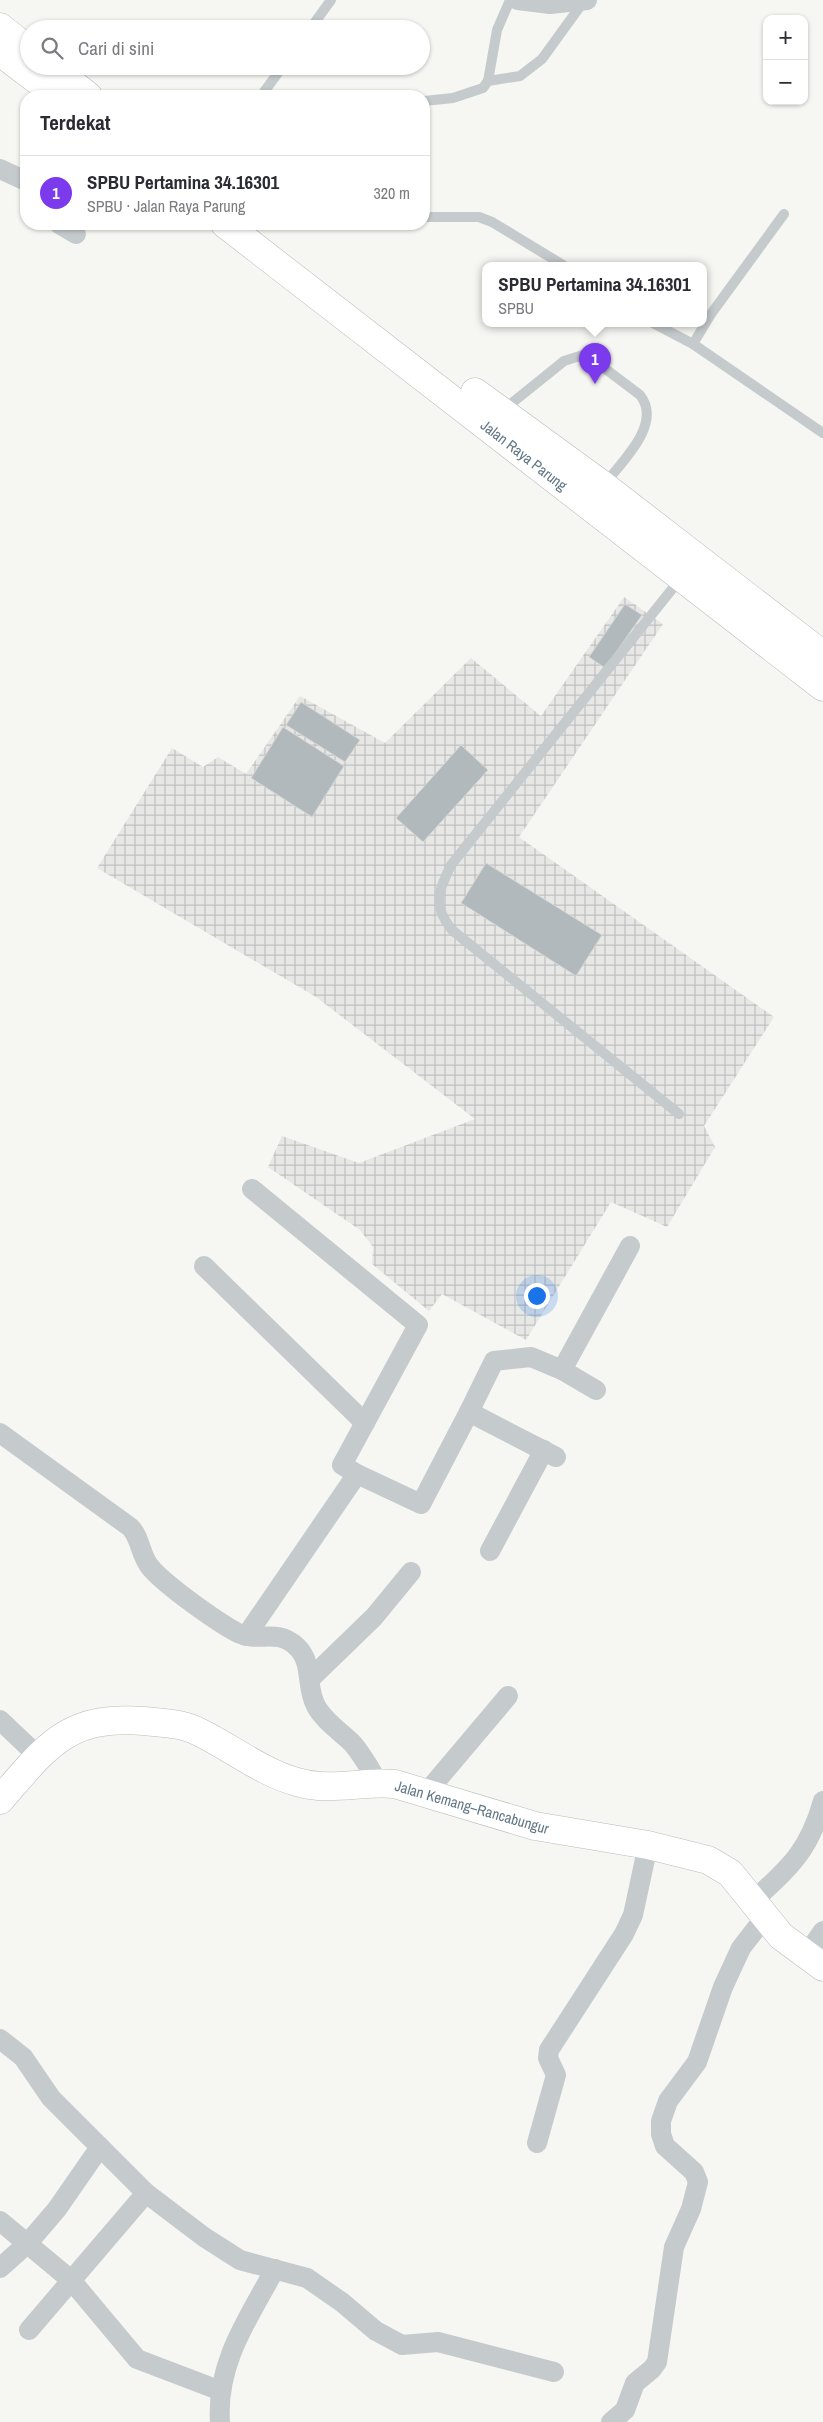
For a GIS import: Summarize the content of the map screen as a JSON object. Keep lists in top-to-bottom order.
{
  "streets": {
    "main road": ["Jalan Raya Parung", "Jalan Kemang–Rancabungur"]
  },
  "page": {
    "map_buttons": ["+", "−"],
    "search": "Cari di sini",
    "heading": "Terdekat",
    "list": [
      {
        "mark": "1",
        "name": "SPBU Pertamina 34.16301",
        "note": "SPBU · Jalan Raya Parung",
        "value": "320 m"
      }
    ],
    "popup": ["SPBU Pertamina 34.16301", "SPBU"],
    "pins": "1"
  }
}
